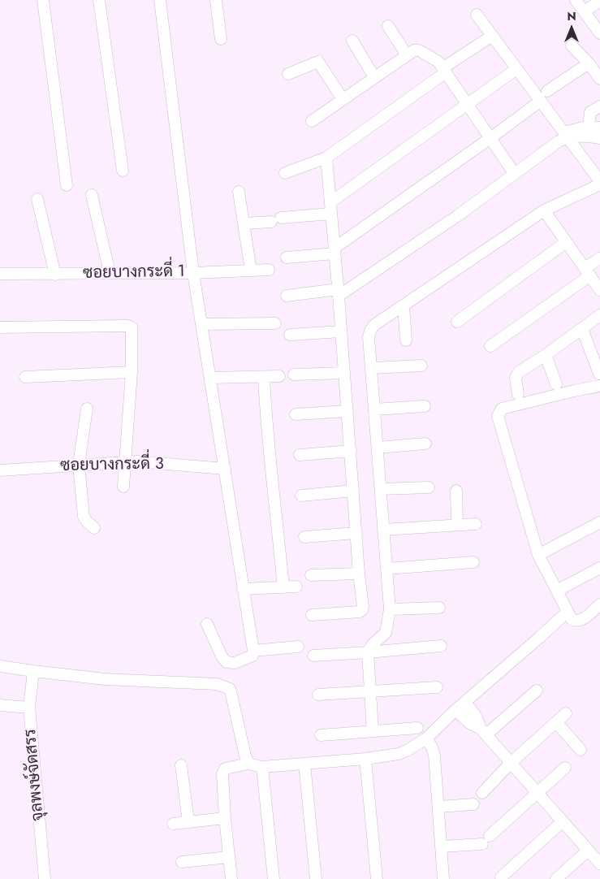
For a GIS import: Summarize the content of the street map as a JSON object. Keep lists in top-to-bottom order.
{
  "streets": {
    "street": ["ซอยบางกระดี่ 1", "ซอยบางกระดี่ 3", "จุลพงษ์จัดสรร"]
  },
  "north": "top"
}
